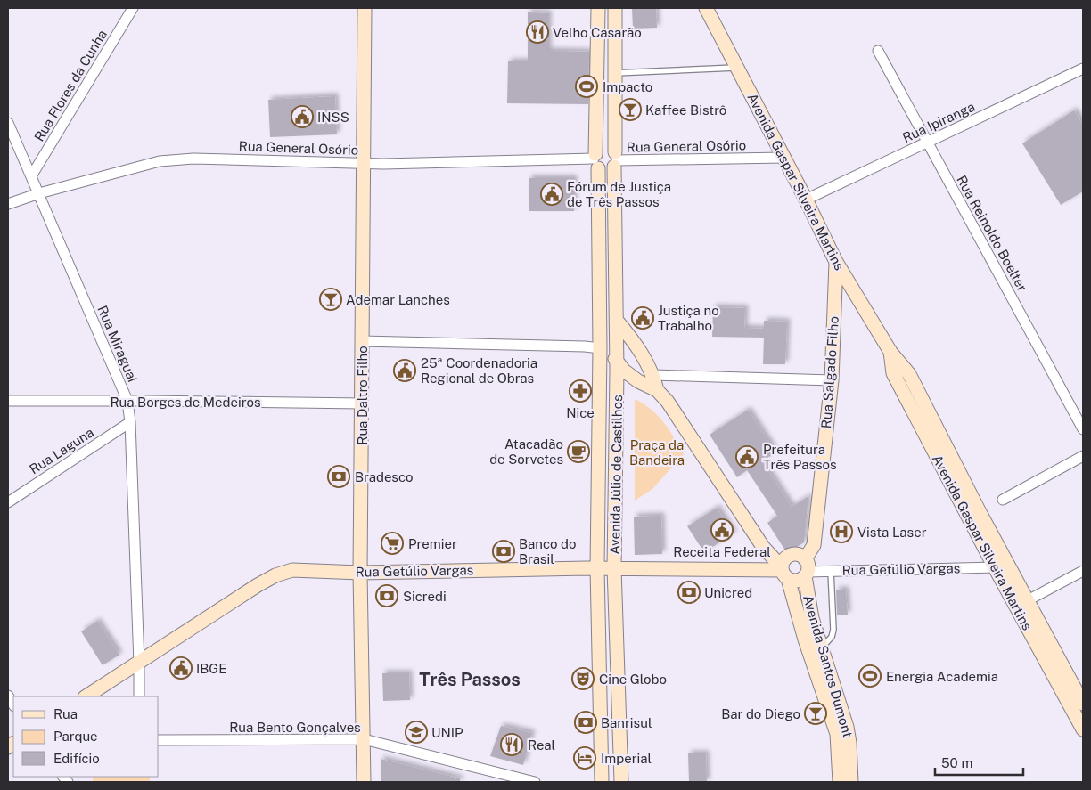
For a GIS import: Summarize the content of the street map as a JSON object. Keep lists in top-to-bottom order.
{
  "streets": {
    "street": [
      "Rua Flores da Cunha",
      "Rua Ipiranga",
      "Rua General Osório",
      "Avenida Gaspar Silveira Martins",
      "Rua Reinoldo Boelter",
      "Rua Miraguaí",
      "Rua Salgado Filho",
      "Rua Daltro Filho",
      "Rua Borges de Medeiros",
      "Rua Laguna",
      "Avenida Júlio de Castilhos",
      "Rua Getúlio Vargas",
      "Avenida Santos Dumont",
      "Rua Bento Gonçalves"
    ]
  },
  "crossings": [
    ["Rua Flores da Cunha", "Rua Miraguaí"],
    ["Rua Ipiranga", "Avenida Gaspar Silveira Martins"],
    ["Rua Ipiranga", "Rua Reinoldo Boelter"],
    ["Rua General Osório", "Avenida Gaspar Silveira Martins"],
    ["Rua General Osório", "Rua Miraguaí"],
    ["Rua General Osório", "Rua Daltro Filho"],
    ["Rua General Osório", "Avenida Júlio de Castilhos"],
    ["Avenida Gaspar Silveira Martins", "Rua Salgado Filho"],
    ["Avenida Gaspar Silveira Martins", "Rua Getúlio Vargas"],
    ["Rua Miraguaí", "Rua Borges de Medeiros"],
    ["Rua Miraguaí", "Rua Laguna"],
    ["Rua Miraguaí", "Rua Getúlio Vargas"],
    ["Rua Salgado Filho", "Rua Getúlio Vargas"],
    ["Rua Salgado Filho", "Avenida Santos Dumont"],
    ["Rua Daltro Filho", "Rua Borges de Medeiros"],
    ["Rua Daltro Filho", "Rua Getúlio Vargas"],
    ["Rua Daltro Filho", "Rua Bento Gonçalves"],
    ["Avenida Júlio de Castilhos", "Rua Getúlio Vargas"],
    ["Avenida Júlio de Castilhos", "Avenida Santos Dumont"],
    ["Rua Getúlio Vargas", "Avenida Santos Dumont"]
  ],
  "districts": ["Três Passos"],
  "parks": ["Praça da Bandeira"],
  "places": {
    "restaurant": ["Velho Casarão", "Real"],
    "sports": ["Impacto", "Energia Academia"],
    "bar": ["Kaffee Bistrô", "Ademar Lanches", "Bar do Diego"],
    "public building": [
      "INSS",
      "Fórum de Justiça de Três Passos",
      "Justiça no Trabalho",
      "25ª Coordenadoria Regional de Obras",
      "Prefeitura Três Passos",
      "Receita Federal",
      "IBGE"
    ],
    "pharmacy": ["Nice"],
    "cafe": ["Atacadão de Sorvetes"],
    "bank": [
      "Bradesco",
      "Banco do Brasil",
      "Unicred",
      "Sicredi",
      "Banrisul"
    ],
    "hospital": ["Vista Laser"],
    "supermarket": ["Premier"],
    "theatre": ["Cine Globo"],
    "school or university": ["UNIP"],
    "hotel": ["Imperial"]
  },
  "legend": ["Rua", "Parque", "Edifício"],
  "scale_bar": "50 m"
}
